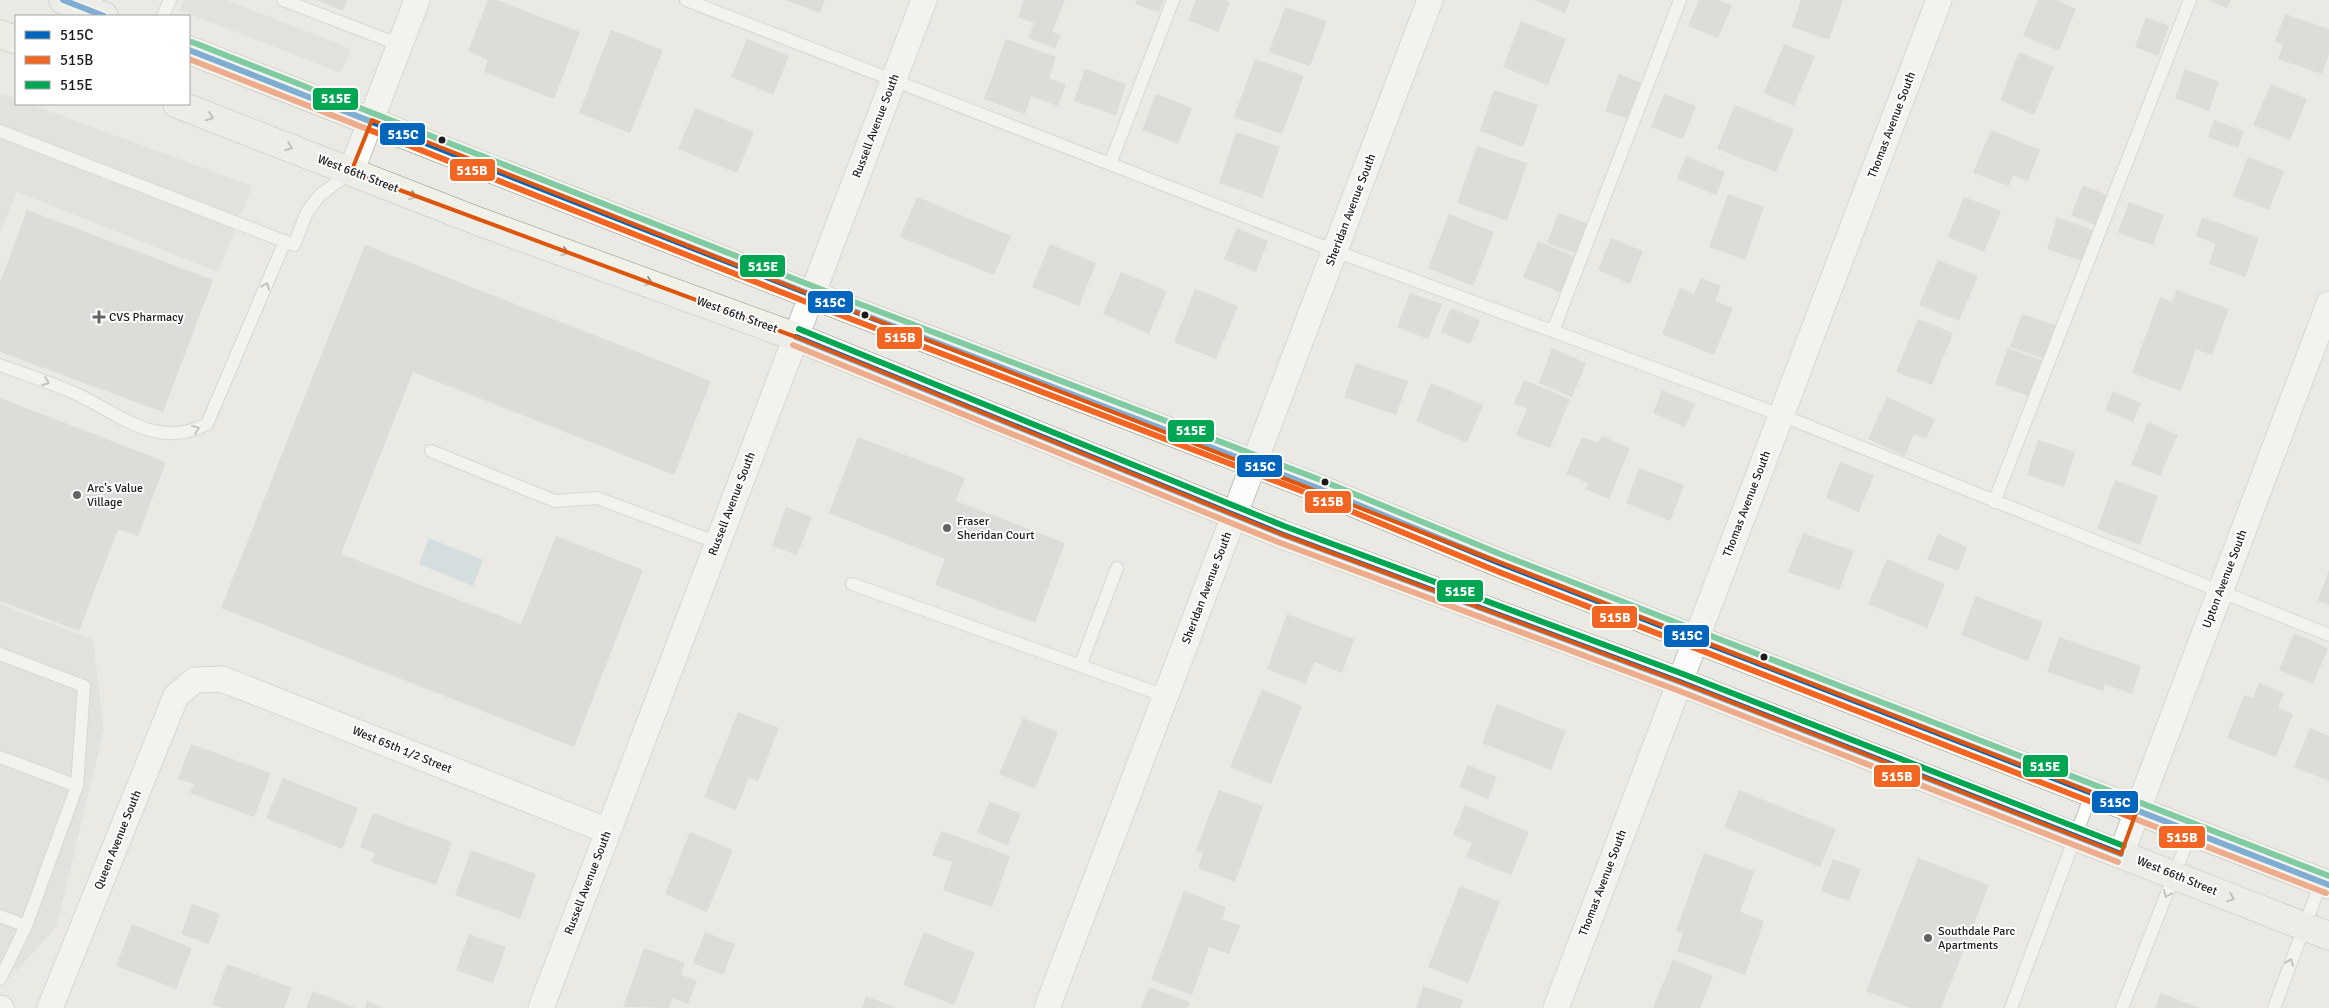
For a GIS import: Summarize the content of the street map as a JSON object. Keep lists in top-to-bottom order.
{
  "streets": {
    "main road": ["West 66th Street"],
    "street": [
      "Thomas Avenue South",
      "Russell Avenue South",
      "Sheridan Avenue South",
      "Upton Avenue South",
      "West 65th 1/2 Street",
      "Queen Avenue South"
    ]
  },
  "crossings": [
    ["Thomas Avenue South", "West 66th Street"],
    ["Russell Avenue South", "West 66th Street"],
    ["Russell Avenue South", "West 65th 1/2 Street"],
    ["West 66th Street", "Sheridan Avenue South"],
    ["West 66th Street", "Upton Avenue South"],
    ["West 65th 1/2 Street", "Queen Avenue South"]
  ],
  "places": {
    "health": ["CVS Pharmacy"],
    "other": ["Arc's Value Village", "Fraser Sheridan Court", "Southdale Parc Apartments"]
  },
  "lines": ["transit line 515C", "transit line 515E", "transit line 515B"],
  "legend": ["515C", "515B", "515E"]
}
